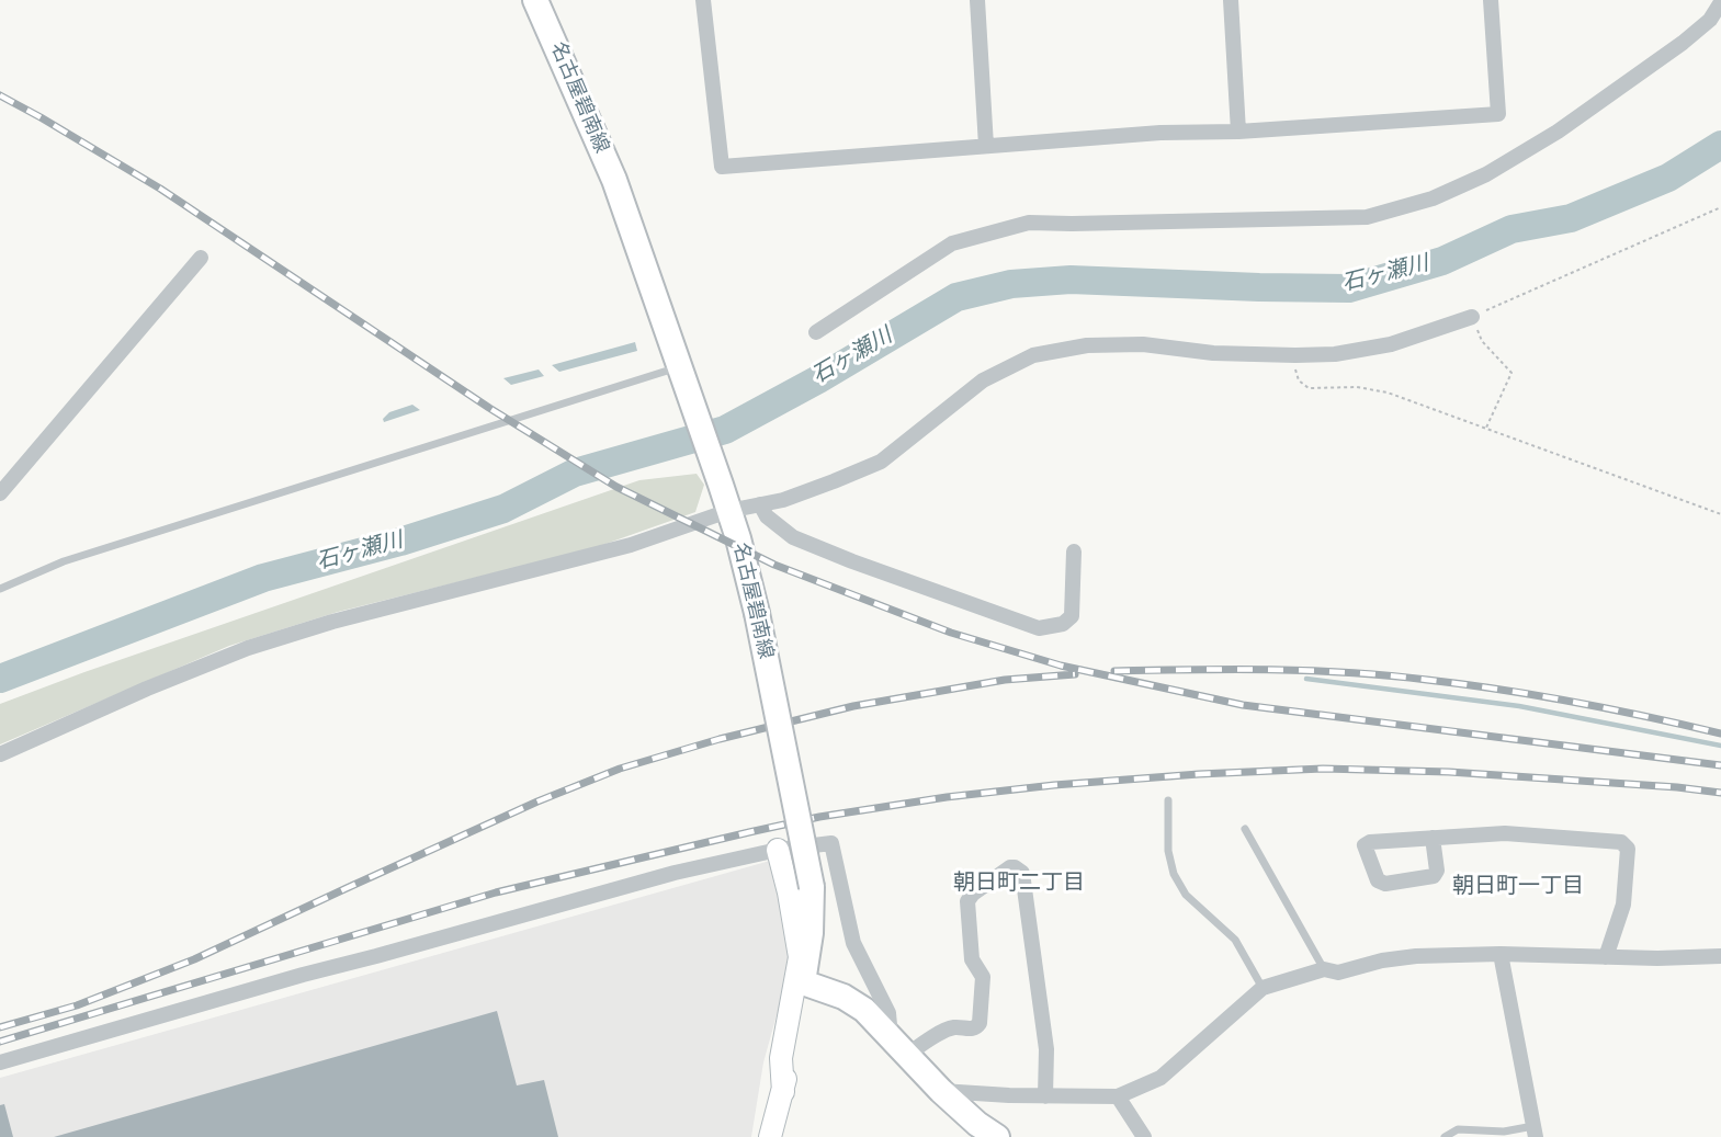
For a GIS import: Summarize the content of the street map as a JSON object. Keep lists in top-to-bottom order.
{
  "streets": {
    "main road": ["名古屋碧南線"]
  },
  "districts": ["朝日町二丁目", "朝日町一丁目"],
  "water": ["石ヶ瀬川"]
}
